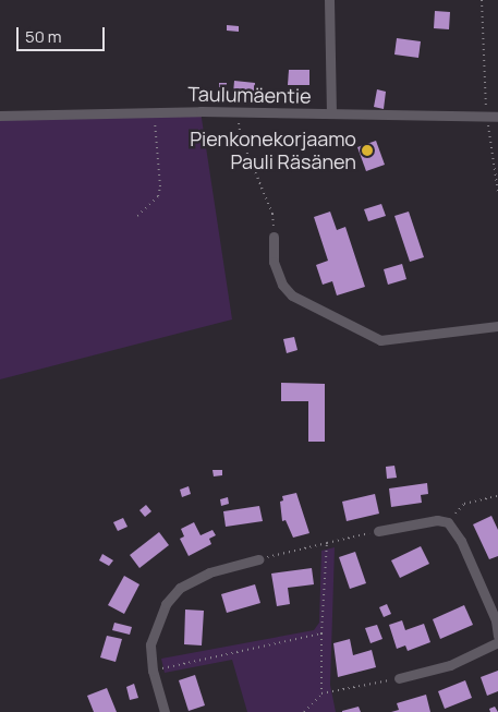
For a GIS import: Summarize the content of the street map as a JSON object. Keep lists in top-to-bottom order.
{
  "streets": {
    "street": ["Taulumäentie"]
  },
  "places": ["Pienkonekorjaamo Pauli Räsänen"],
  "scale_bar": "50 m"
}
